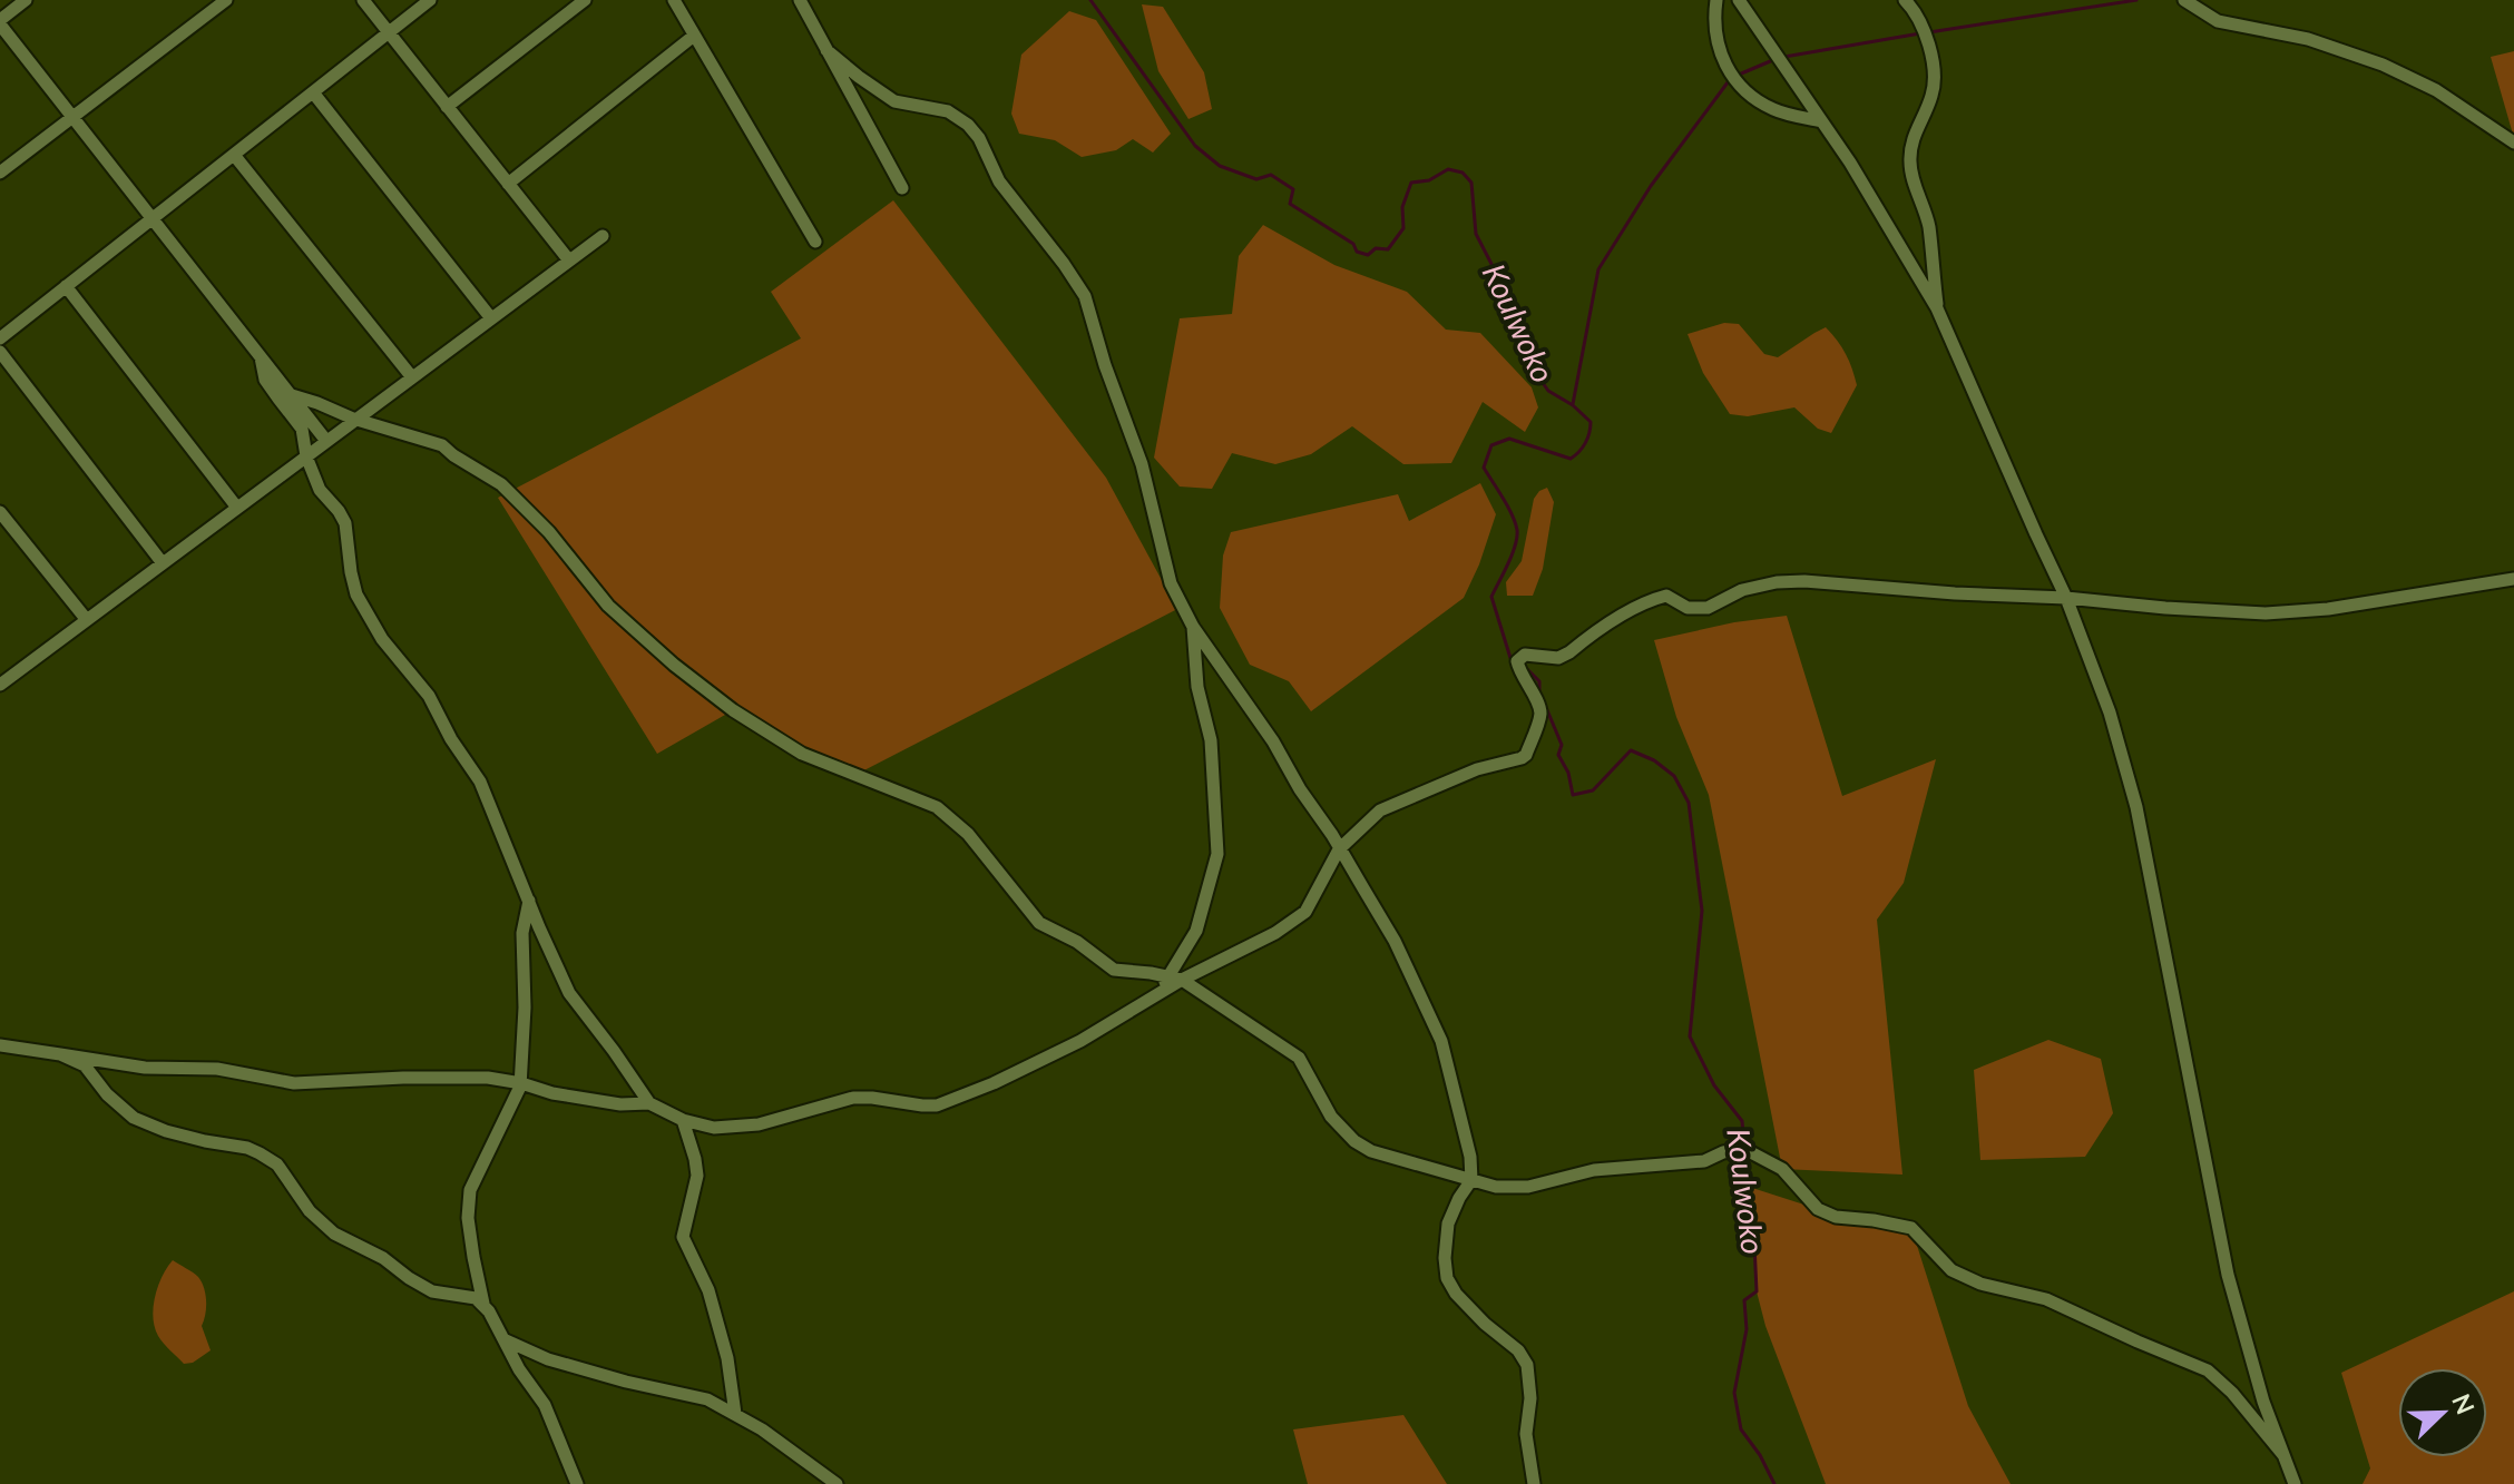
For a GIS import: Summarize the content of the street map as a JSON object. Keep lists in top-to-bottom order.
{
  "water": ["Koulwoko"],
  "north": "top right"
}
